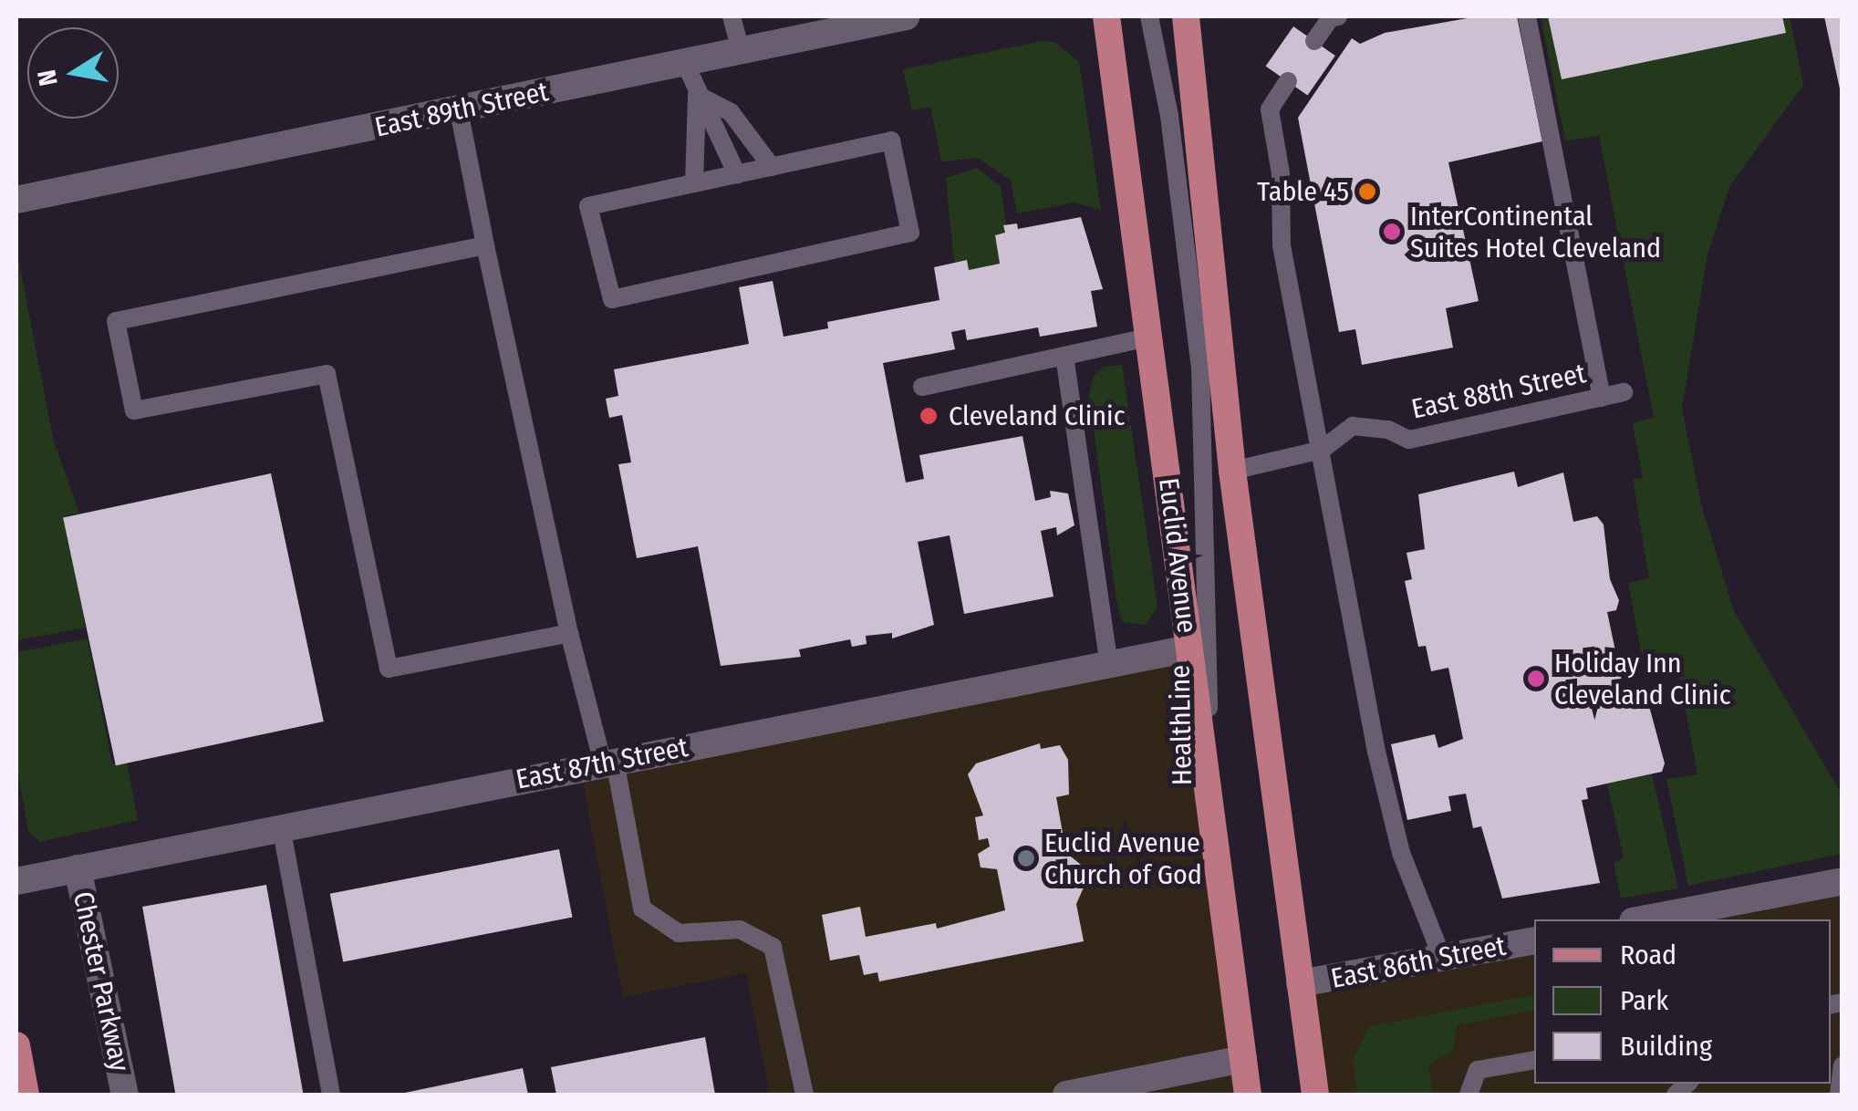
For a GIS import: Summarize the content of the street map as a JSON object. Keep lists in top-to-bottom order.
{
  "streets": {
    "main road": ["Euclid Avenue"],
    "street": [
      "East 89th Street",
      "East 87th Street",
      "East 86th Street",
      "Chester Parkway"
    ],
    "lane": ["East 88th Street", "HealthLine"]
  },
  "crossings": [
    ["Euclid Avenue", "HealthLine"],
    ["Euclid Avenue", "East 87th Street"],
    ["East 87th Street", "Chester Parkway"]
  ],
  "places": [
    "Table 45",
    "InterContinental Suites Hotel Cleveland",
    "Cleveland Clinic",
    "Holiday Inn Cleveland Clinic",
    "Euclid Avenue Church of God"
  ],
  "legend": ["Road", "Park", "Building"],
  "north": "left"
}
